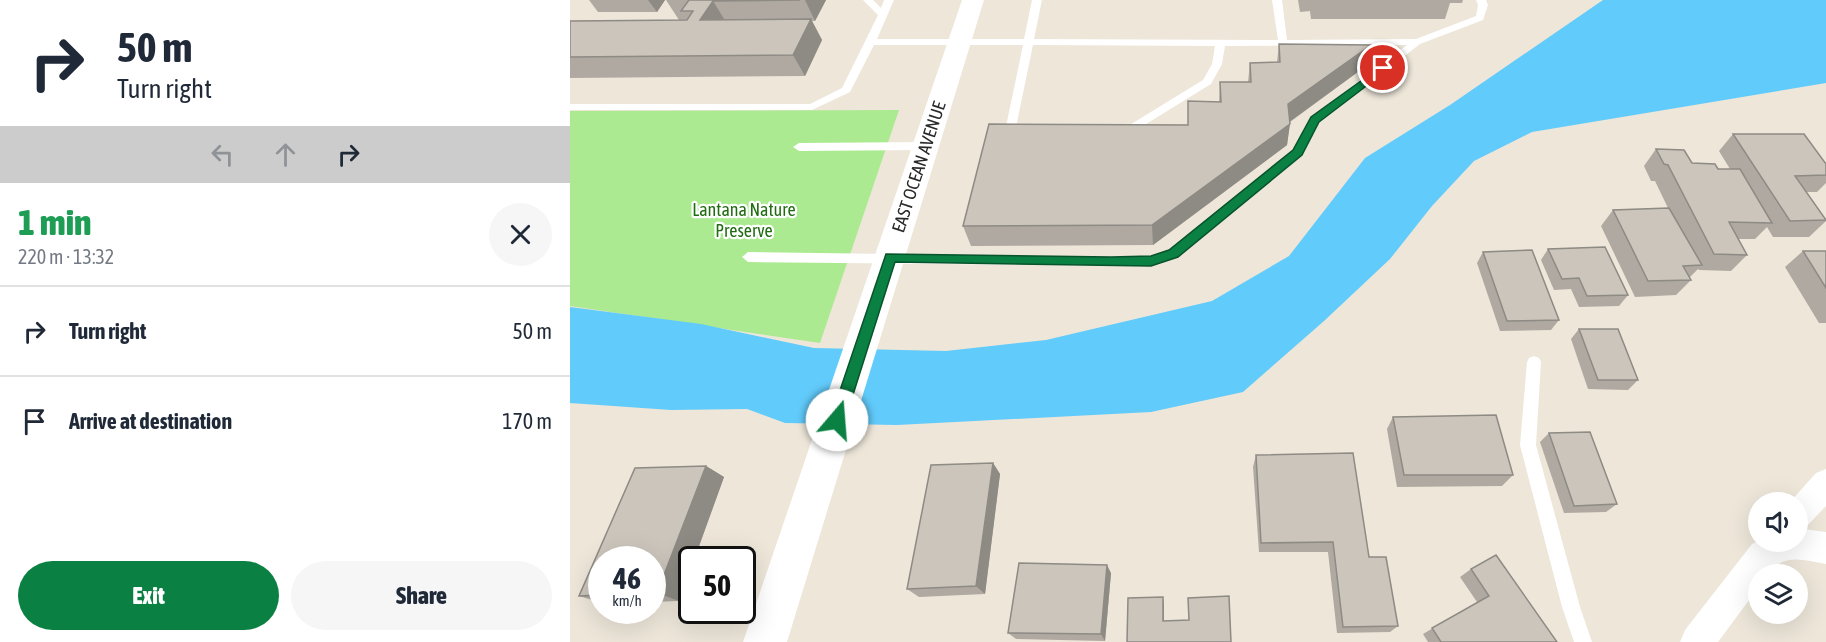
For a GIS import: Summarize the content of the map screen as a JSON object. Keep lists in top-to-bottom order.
{
  "streets": {
    "main road": ["EAST OCEAN AVENUE"]
  },
  "parks": ["Lantana Nature Preserve"],
  "page": {
    "turn": ["50 m", "Turn right"],
    "heading": ["1 min", "220 m · 13:32"],
    "list": [
      {
        "name": "Turn right",
        "value": "50 m"
      },
      {
        "name": "Arrive at destination",
        "value": "170 m"
      }
    ],
    "speed": "46 km/h",
    "limit": "50",
    "buttons": ["Exit", "Share"]
  }
}
